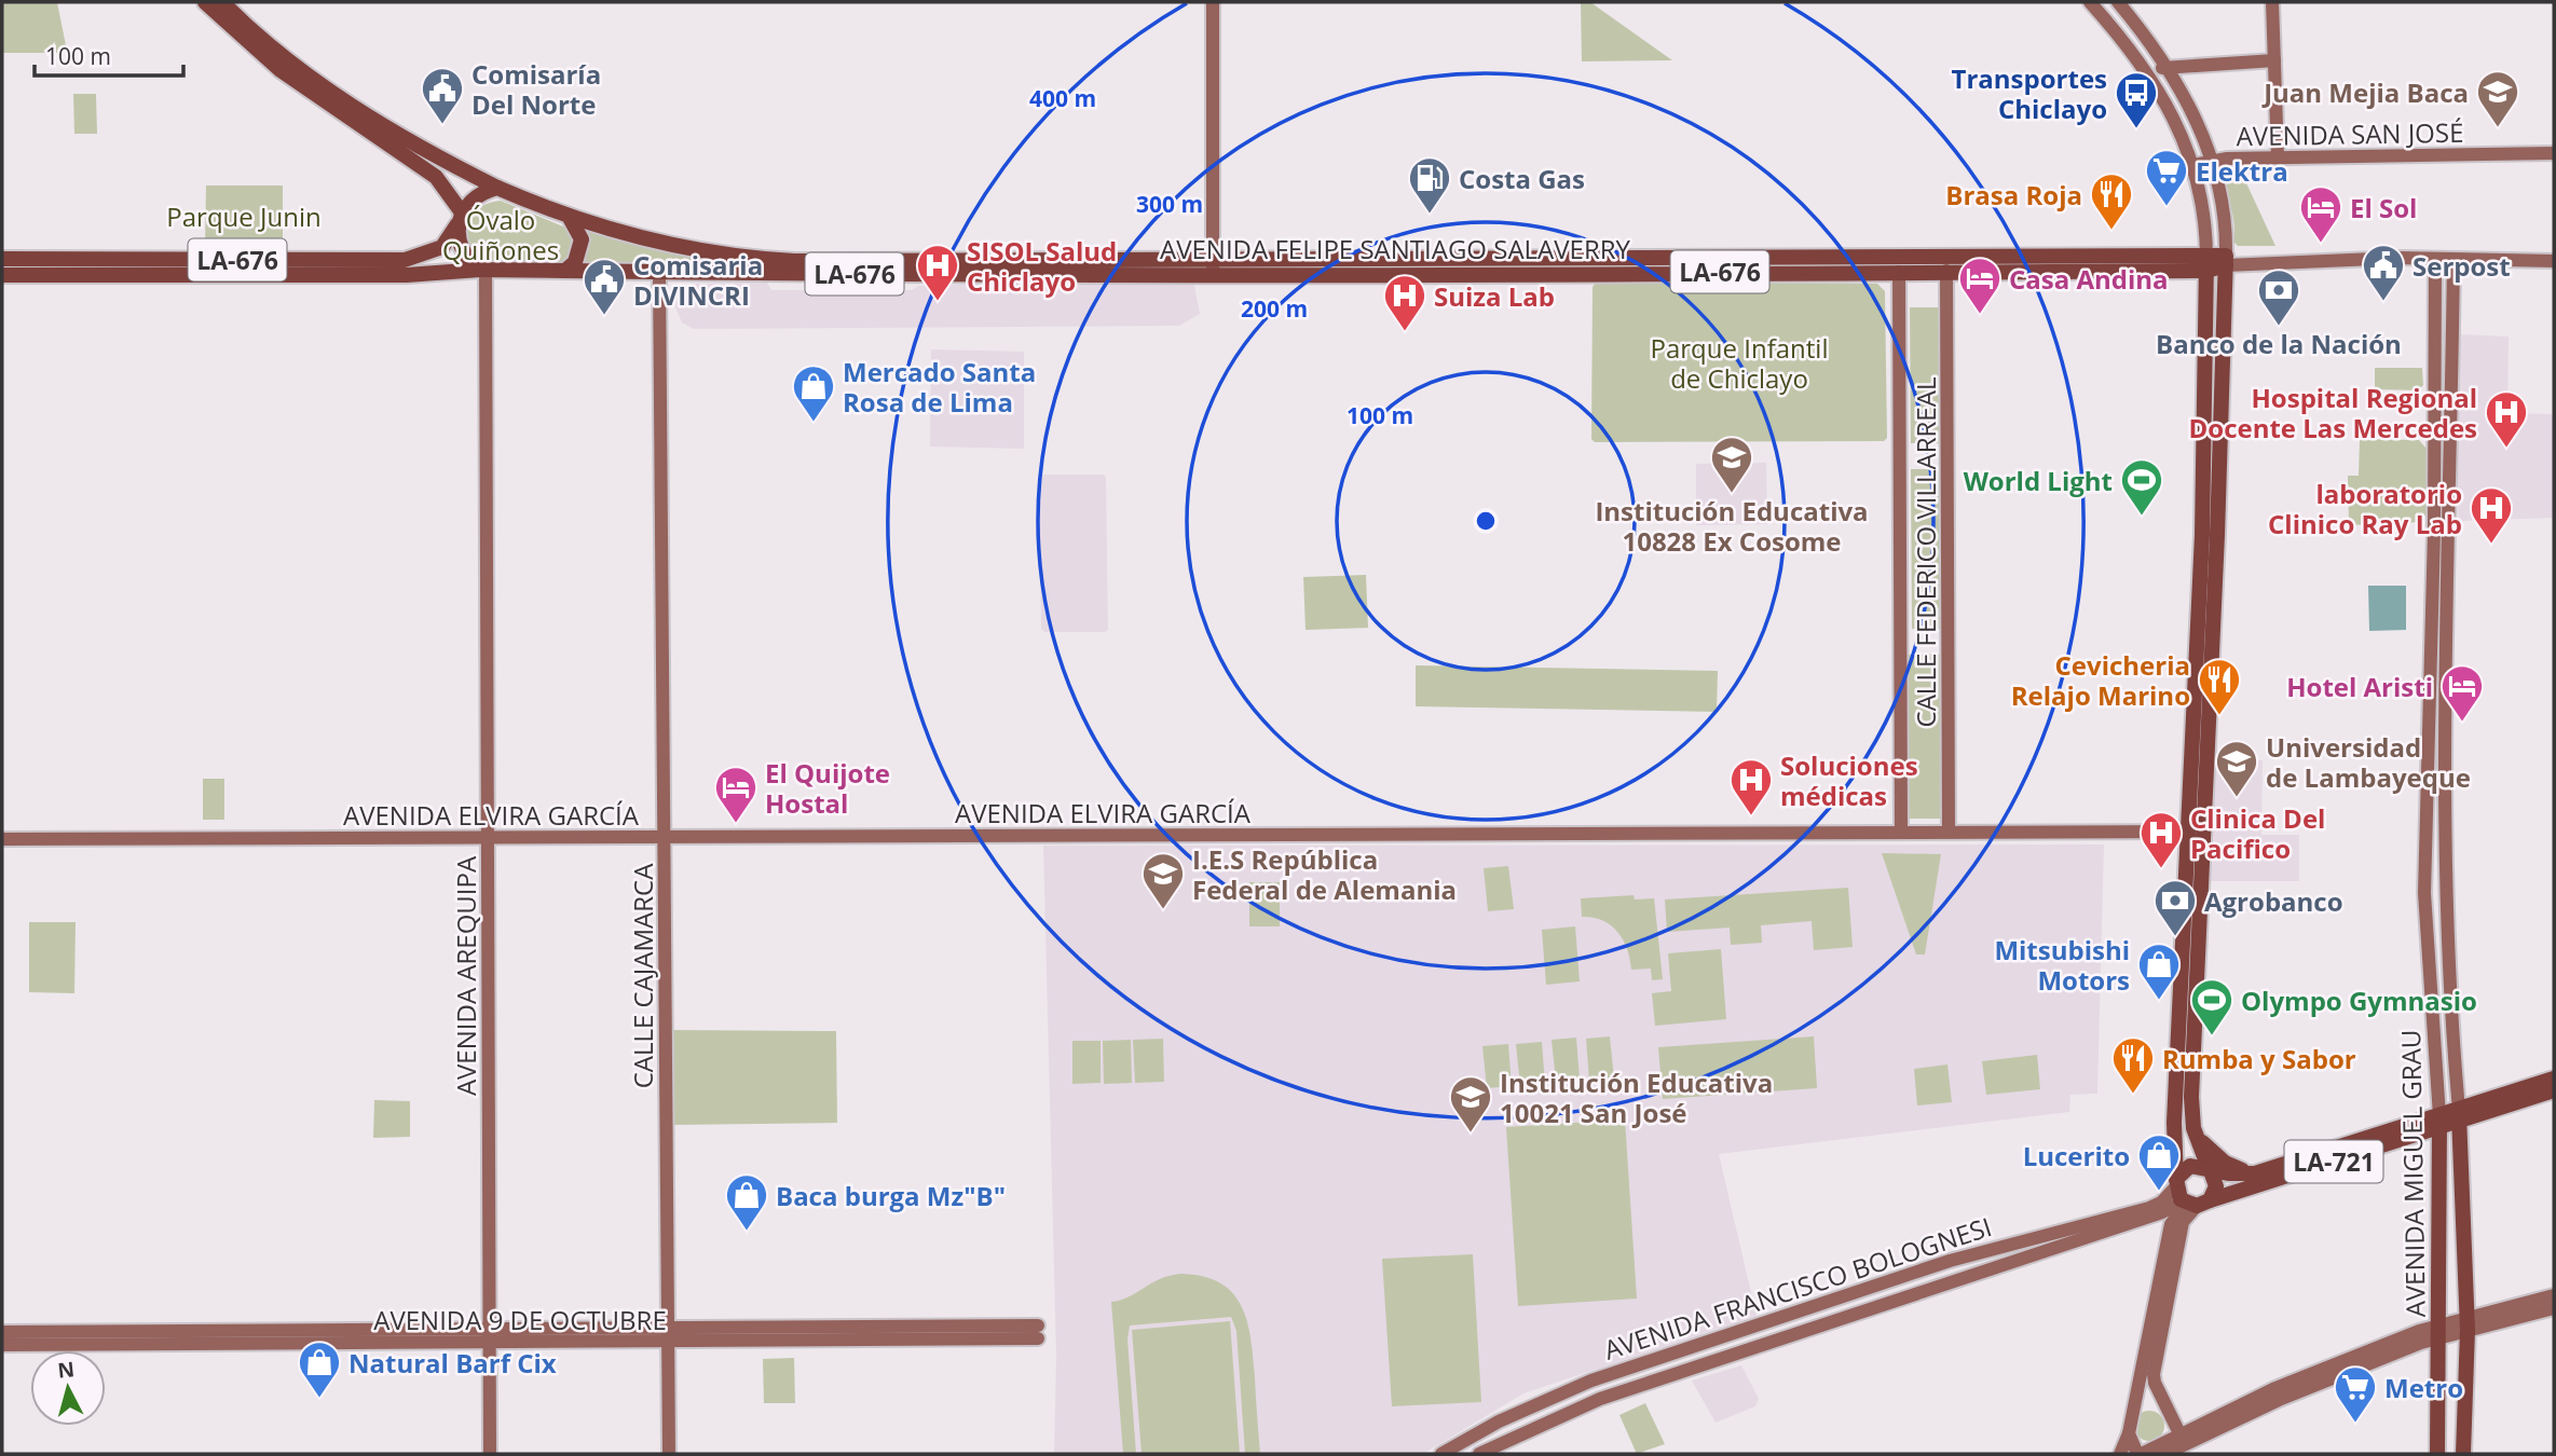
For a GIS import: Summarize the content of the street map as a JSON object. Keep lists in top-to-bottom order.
{
  "streets": {
    "main road": [
      "AVENIDA SAN JOSÉ",
      "AVENIDA FELIPE SANTIAGO SALAVERRY",
      "LA-676",
      "CALLE FEDERICO VILLARREAL",
      "AVENIDA ELVIRA GARCÍA",
      "AVENIDA AREQUIPA",
      "CALLE CAJAMARCA",
      "LA-721",
      "AVENIDA MIGUEL GRAU",
      "AVENIDA FRANCISCO BOLOGNESI",
      "AVENIDA 9 DE OCTUBRE"
    ]
  },
  "crossings": [
    ["AVENIDA FELIPE SANTIAGO SALAVERRY", "LA-676"],
    ["AVENIDA FELIPE SANTIAGO SALAVERRY", "CALLE FEDERICO VILLARREAL"],
    ["AVENIDA FELIPE SANTIAGO SALAVERRY", "AVENIDA AREQUIPA"],
    ["AVENIDA FELIPE SANTIAGO SALAVERRY", "CALLE CAJAMARCA"],
    ["LA-676", "AVENIDA AREQUIPA"],
    ["CALLE FEDERICO VILLARREAL", "AVENIDA ELVIRA GARCÍA"],
    ["AVENIDA ELVIRA GARCÍA", "AVENIDA AREQUIPA"],
    ["AVENIDA ELVIRA GARCÍA", "CALLE CAJAMARCA"],
    ["AVENIDA AREQUIPA", "AVENIDA 9 DE OCTUBRE"],
    ["CALLE CAJAMARCA", "AVENIDA 9 DE OCTUBRE"],
    ["LA-721", "AVENIDA FRANCISCO BOLOGNESI"],
    ["AVENIDA MIGUEL GRAU", "AVENIDA FRANCISCO BOLOGNESI"]
  ],
  "parks": ["Parque Junin", "Óvalo Quiñones", "Parque Infantil de Chiclayo"],
  "places": {
    "public building": ["Comisaría Del Norte", "Serpost", "Comisaria DIVINCRI"],
    "school or university": [
      "Juan Mejia Baca",
      "Institución Educativa 10828 Ex Cosome",
      "Universidad de Lambayeque",
      "I.E.S República Federal de Alemania",
      "Institución Educativa 10021 San José"
    ],
    "bus stop": ["Transportes Chiclayo"],
    "supermarket": ["Elektra", "Metro"],
    "fuel station": ["Costa Gas"],
    "restaurant": ["Brasa Roja", "Cevicheria Relajo Marino", "Rumba y Sabor"],
    "hotel": [
      "El Sol",
      "Casa Andina",
      "Hotel Aristi",
      "El Quijote Hostal"
    ],
    "hospital": [
      "SISOL Salud Chiclayo",
      "Suiza Lab",
      "Hospital Regional Docente Las Mercedes",
      "laboratorio Clinico Ray Lab",
      "Soluciones médicas",
      "Clinica Del Pacifico"
    ],
    "bank": ["Banco de la Nación", "Agrobanco"],
    "shop": [
      "Mercado Santa Rosa de Lima",
      "Mitsubishi Motors",
      "Lucerito",
      "Baca burga Mz\"B\"",
      "Natural Barf Cix"
    ],
    "sports": ["World Light", "Olympo Gymnasio"]
  },
  "scale_bar": "100 m",
  "north": "top",
  "rings": [
    "400 m",
    "300 m",
    "200 m",
    "100 m"
  ]
}
